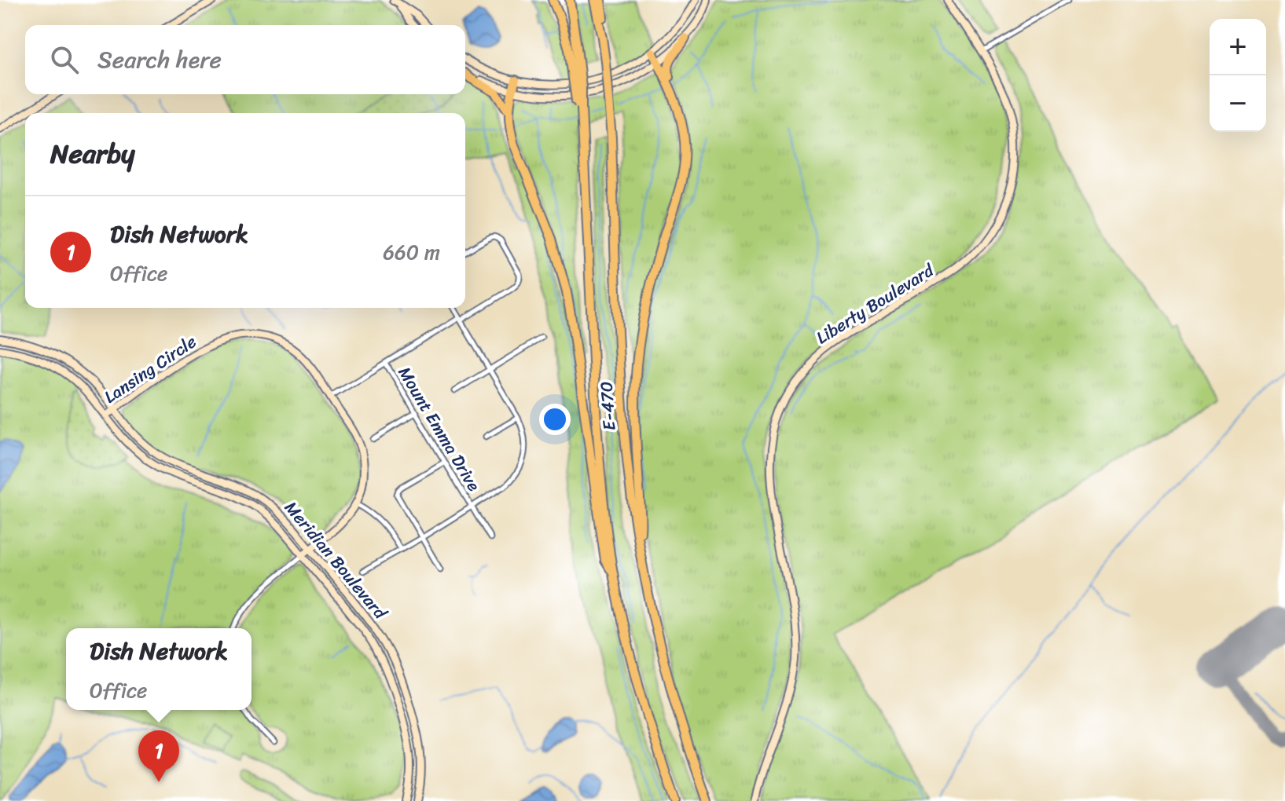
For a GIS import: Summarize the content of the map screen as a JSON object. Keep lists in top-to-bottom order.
{
  "streets": {
    "highway": ["E-470"],
    "main road": ["Liberty Boulevard", "Lansing Circle", "Meridian Boulevard"],
    "street": ["Mount Emma Drive"]
  },
  "crossings": [
    ["Lansing Circle", "Meridian Boulevard"]
  ],
  "page": {
    "map_buttons": ["+", "−"],
    "search": "Search here",
    "heading": "Nearby",
    "list": [
      {
        "mark": "1",
        "name": "Dish Network",
        "note": "Office",
        "value": "660 m"
      }
    ],
    "popup": ["Dish Network", "Office"],
    "pins": "1"
  }
}
